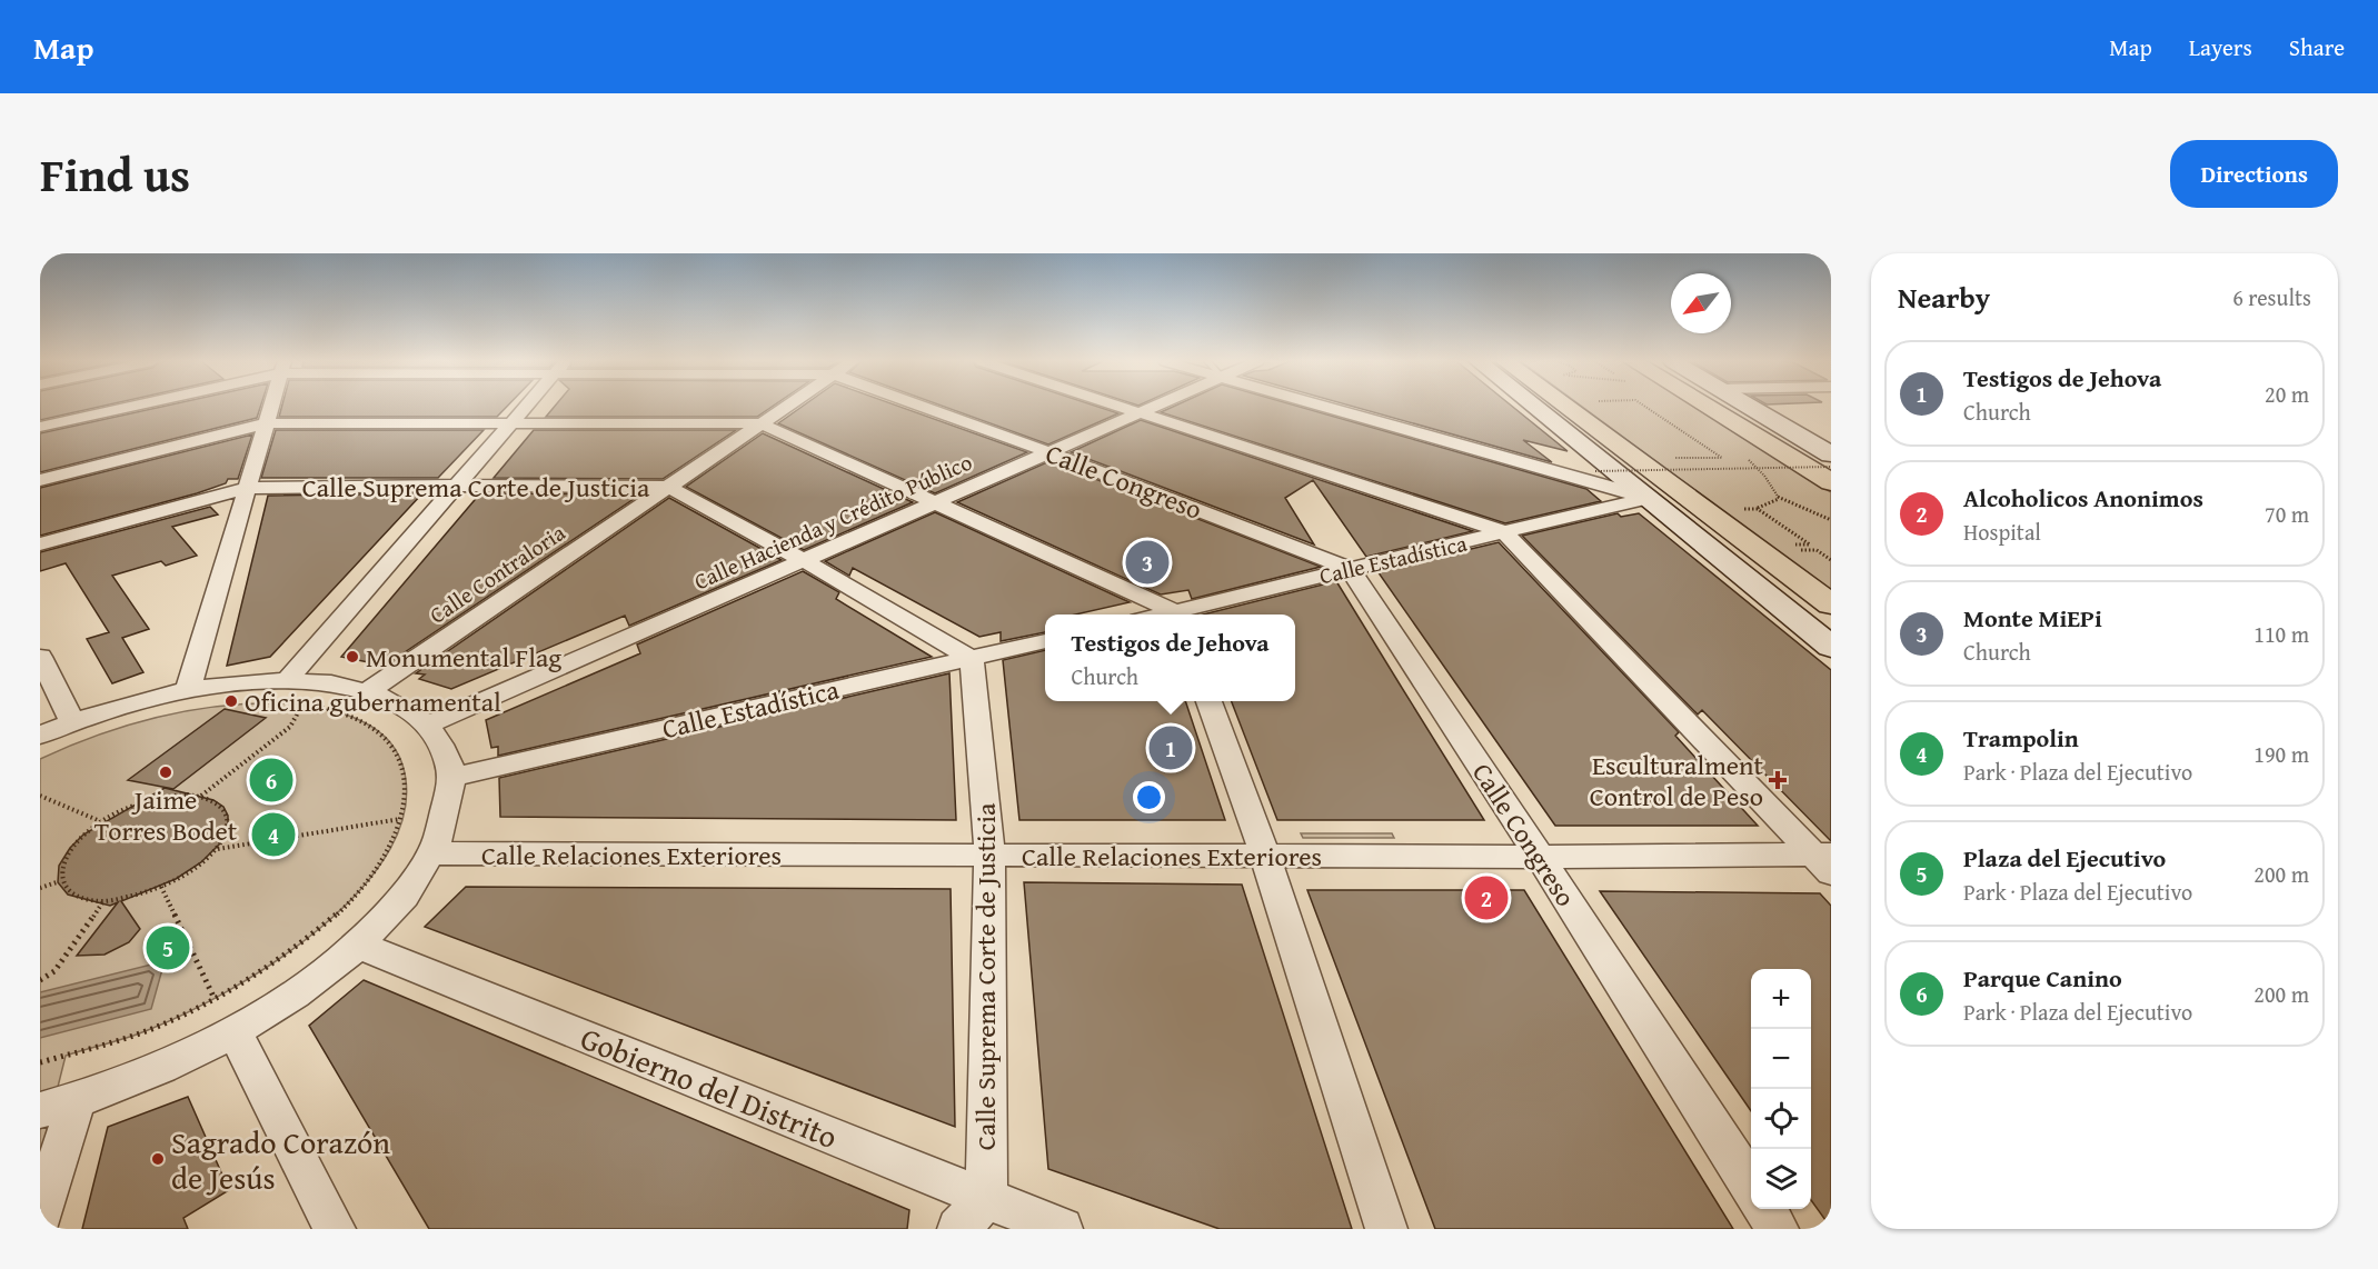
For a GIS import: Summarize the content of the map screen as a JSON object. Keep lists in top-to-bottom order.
{
  "streets": {
    "street": [
      "Calle Congreso",
      "Calle Suprema Corte de Justicia",
      "Calle Hacienda y Crédito Público",
      "Calle Estadística",
      "Calle Contraloria",
      "Calle Relaciones Exteriores",
      "Gobierno del Distrito"
    ]
  },
  "crossings": [
    ["Calle Congreso", "Calle Hacienda y Crédito Público"],
    ["Calle Congreso", "Calle Estadística"],
    ["Calle Congreso", "Calle Relaciones Exteriores"],
    ["Calle Suprema Corte de Justicia", "Calle Hacienda y Crédito Público"],
    ["Calle Suprema Corte de Justicia", "Calle Estadística"],
    ["Calle Suprema Corte de Justicia", "Calle Contraloria"],
    ["Calle Suprema Corte de Justicia", "Calle Relaciones Exteriores"],
    ["Calle Suprema Corte de Justicia", "Gobierno del Distrito"]
  ],
  "places": {
    "other": [
      "Monumental Flag",
      "Oficina gubernamental",
      "Jaime Torres Bodet",
      "Sagrado Corazón de Jesús"
    ],
    "health": ["Esculturalment Control de Peso"]
  },
  "north": "bottom left",
  "page": {
    "header": "Map",
    "nav": ["Map", "Layers", "Share"],
    "title": "Find us",
    "buttons": "Directions",
    "heading": ["Nearby", "6 results"],
    "list": [
      {
        "mark": "1",
        "name": "Testigos de Jehova",
        "note": "Church",
        "value": "20 m"
      },
      {
        "mark": "2",
        "name": "Alcoholicos Anonimos",
        "note": "Hospital",
        "value": "70 m"
      },
      {
        "mark": "3",
        "name": "Monte MiEPi",
        "note": "Church",
        "value": "110 m"
      },
      {
        "mark": "4",
        "name": "Trampolin",
        "note": "Park · Plaza del Ejecutivo",
        "value": "190 m"
      },
      {
        "mark": "5",
        "name": "Plaza del Ejecutivo",
        "note": "Park · Plaza del Ejecutivo",
        "value": "200 m"
      },
      {
        "mark": "6",
        "name": "Parque Canino",
        "note": "Park · Plaza del Ejecutivo",
        "value": "200 m"
      }
    ],
    "pins": [
      "3",
      "1",
      "6",
      "4",
      "2",
      "5"
    ],
    "popup": ["Testigos de Jehova", "Church"],
    "map_buttons": ["+", "−"]
  }
}
